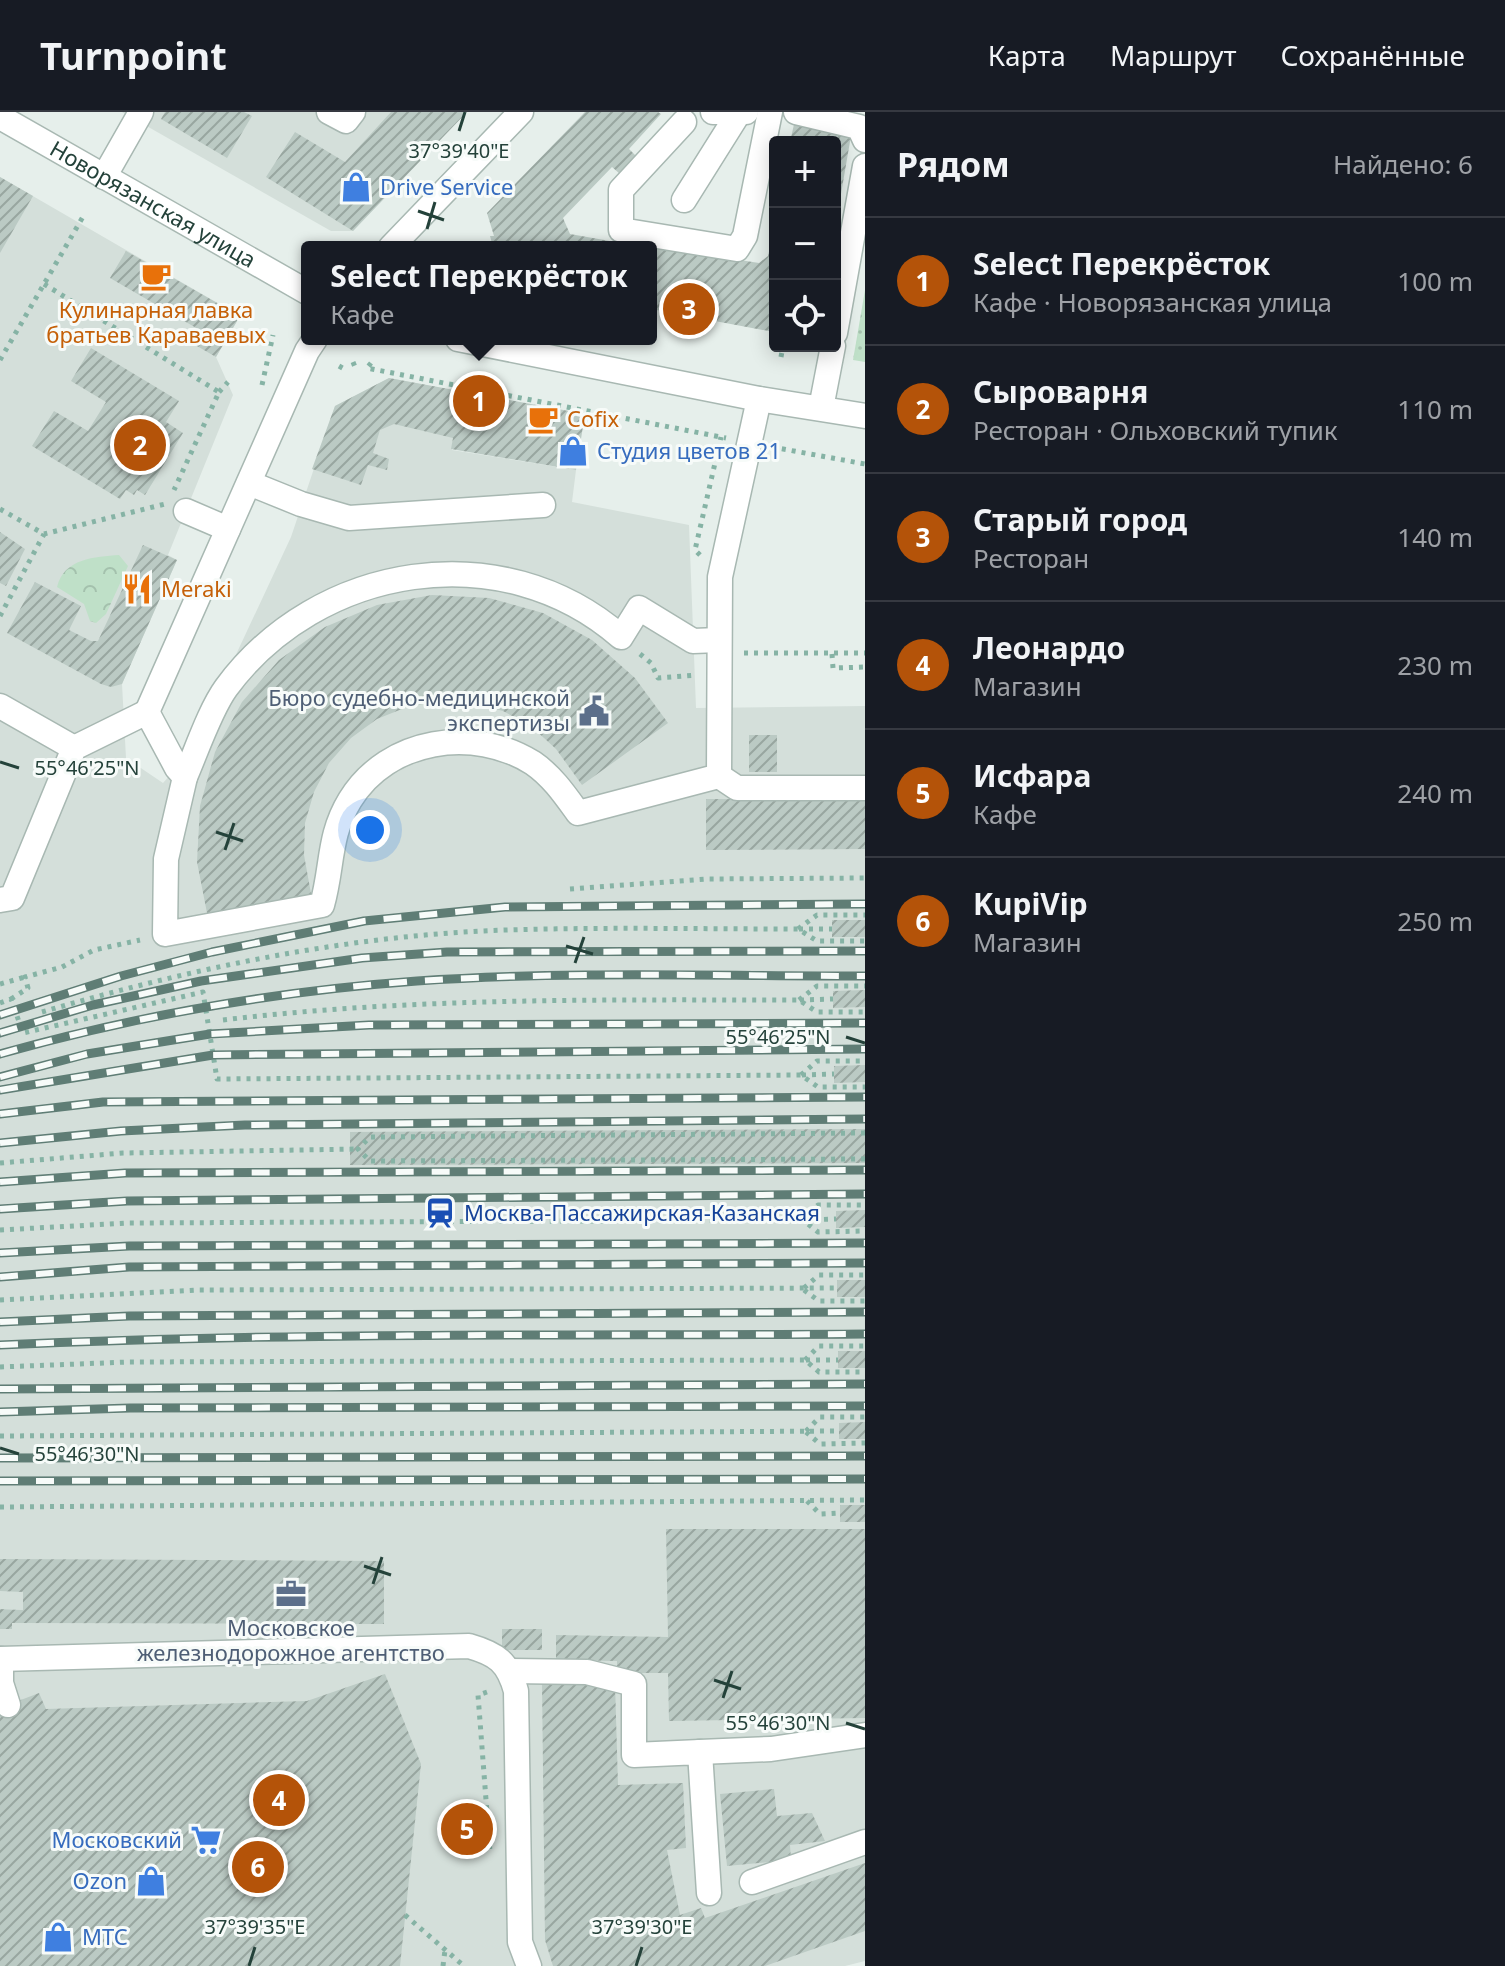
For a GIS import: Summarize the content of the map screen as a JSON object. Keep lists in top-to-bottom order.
{
  "streets": {
    "street": ["Новорязанская улица"]
  },
  "places": {
    "shop": [
      "Drive Service",
      "Студия цветов 21",
      "Ozon",
      "МТС"
    ],
    "cafe": ["Кулинарная лавка братьев Караваевых", "Cofix"],
    "restaurant": ["Meraki"],
    "public building": ["Бюро судебно-медицинской экспертизы"],
    "station": ["Москва-Пассажирская-Казанская"],
    "office": ["Московское железнодорожное агентство"],
    "supermarket": ["Московский"]
  },
  "page": {
    "header": "Turnpoint",
    "nav": ["Карта", "Маршрут", "Сохранённые"],
    "heading": ["Рядом", "Найдено: 6"],
    "map_buttons": ["+", "−"],
    "list": [
      {
        "mark": "1",
        "name": "Select Перекрёсток",
        "note": "Кафе · Новорязанская улица",
        "value": "100 m"
      },
      {
        "mark": "2",
        "name": "Сыроварня",
        "note": "Ресторан · Ольховский тупик",
        "value": "110 m"
      },
      {
        "mark": "3",
        "name": "Старый город",
        "note": "Ресторан",
        "value": "140 m"
      },
      {
        "mark": "4",
        "name": "Леонардо",
        "note": "Магазин",
        "value": "230 m"
      },
      {
        "mark": "5",
        "name": "Исфара",
        "note": "Кафе",
        "value": "240 m"
      },
      {
        "mark": "6",
        "name": "KupiVip",
        "note": "Магазин",
        "value": "250 m"
      }
    ],
    "popup": ["Select Перекрёсток", "Кафе"],
    "pins": [
      "3",
      "1",
      "2",
      "4",
      "5",
      "6"
    ]
  },
  "coordinates": [
    "37°39'40\"E",
    "55°46'25\"N",
    "55°46'30\"N",
    "37°39'35\"E",
    "37°39'30\"E"
  ]
}
